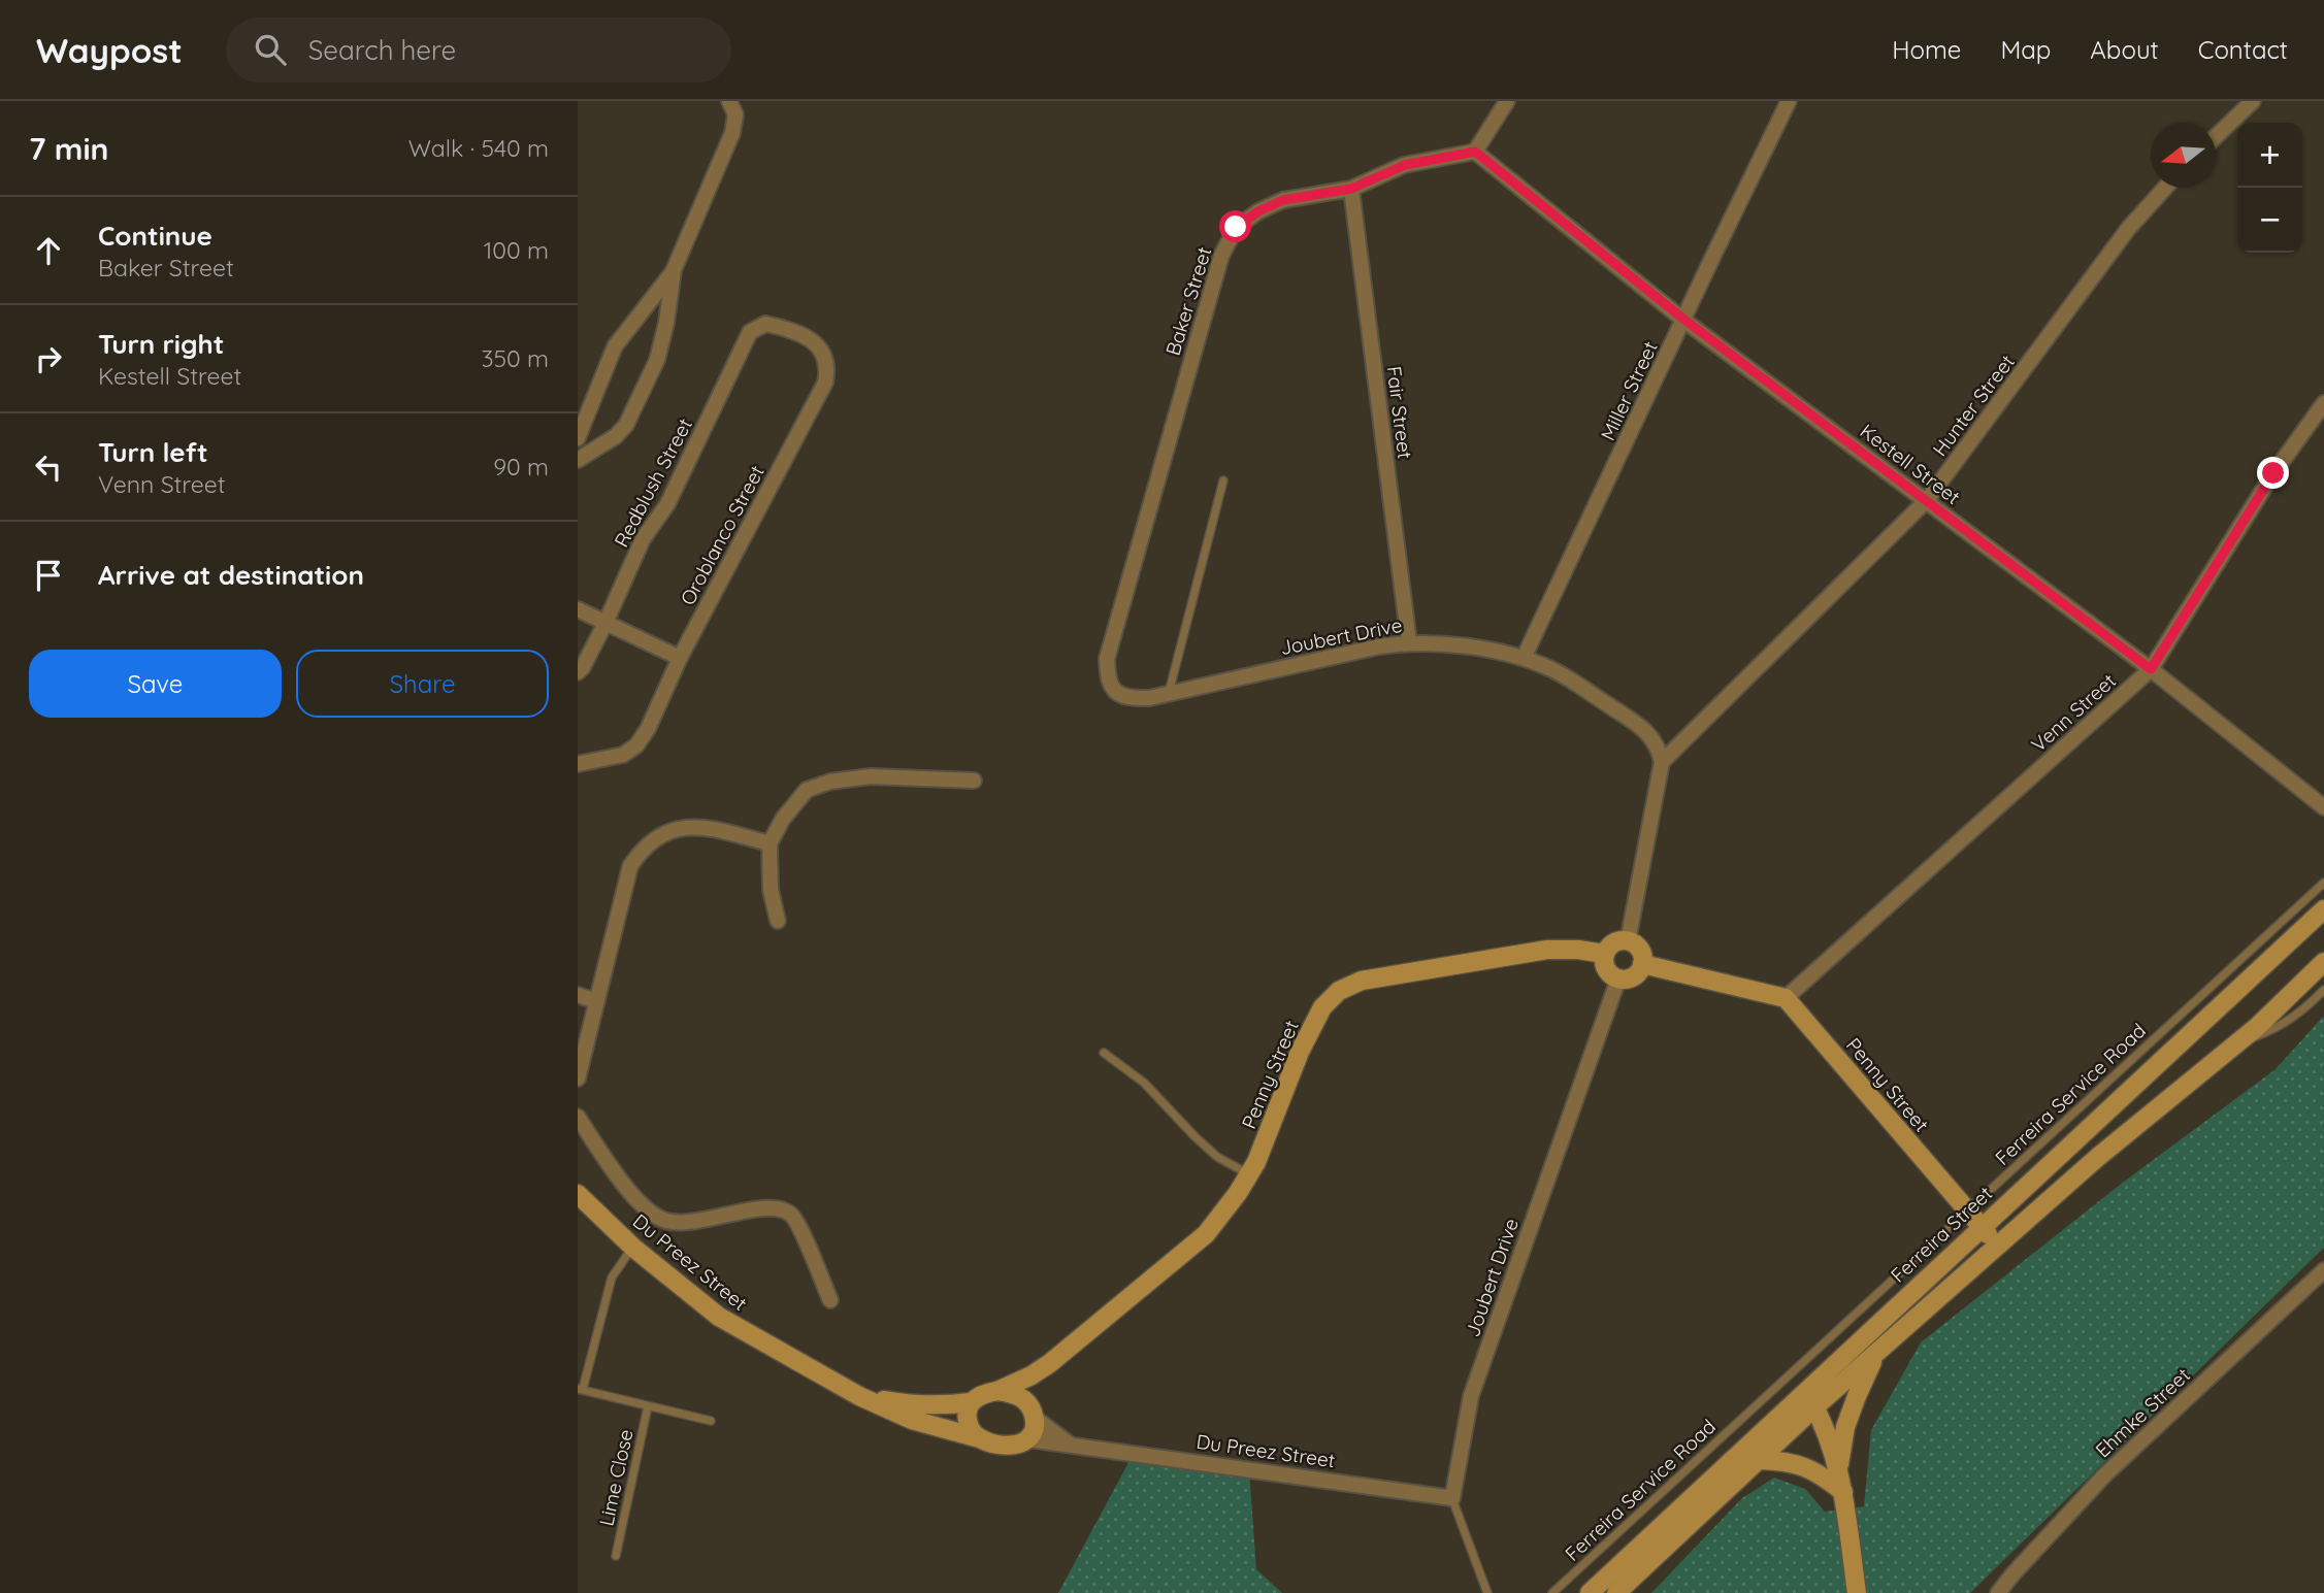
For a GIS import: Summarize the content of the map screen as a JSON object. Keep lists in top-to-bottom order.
{
  "streets": {
    "street": [
      "Baker Street",
      "Miller Street",
      "Hunter Street",
      "Fair Street",
      "Kestell Street",
      "Redblush Street",
      "Oroblanco Street",
      "Joubert Drive",
      "Venn Street",
      "Penny Street",
      "Ferreira Street",
      "Du Preez Street",
      "Ehmke Street"
    ],
    "lane": ["Ferreira Service Road", "Lime Close"]
  },
  "crossings": [
    ["Baker Street", "Fair Street"],
    ["Baker Street", "Kestell Street"],
    ["Baker Street", "Joubert Drive"],
    ["Miller Street", "Kestell Street"],
    ["Miller Street", "Joubert Drive"],
    ["Hunter Street", "Kestell Street"],
    ["Hunter Street", "Joubert Drive"],
    ["Fair Street", "Joubert Drive"],
    ["Kestell Street", "Venn Street"],
    ["Redblush Street", "Oroblanco Street"],
    ["Joubert Drive", "Penny Street"],
    ["Joubert Drive", "Du Preez Street"],
    ["Venn Street", "Penny Street"],
    ["Penny Street", "Ferreira Service Road"],
    ["Penny Street", "Ferreira Street"],
    ["Penny Street", "Du Preez Street"]
  ],
  "north": "left",
  "page": {
    "header": "Waypost",
    "search": "Search here",
    "nav": [
      "Home",
      "Map",
      "About",
      "Contact"
    ],
    "heading": ["7 min", "Walk · 540 m"],
    "map_buttons": ["+", "−"],
    "list": [
      ["Continue", "Baker Street", "100 m"],
      ["Turn right", "Kestell Street", "350 m"],
      ["Turn left", "Venn Street", "90 m"],
      "Arrive at destination"
    ],
    "buttons": ["Save", "Share"]
  }
}
